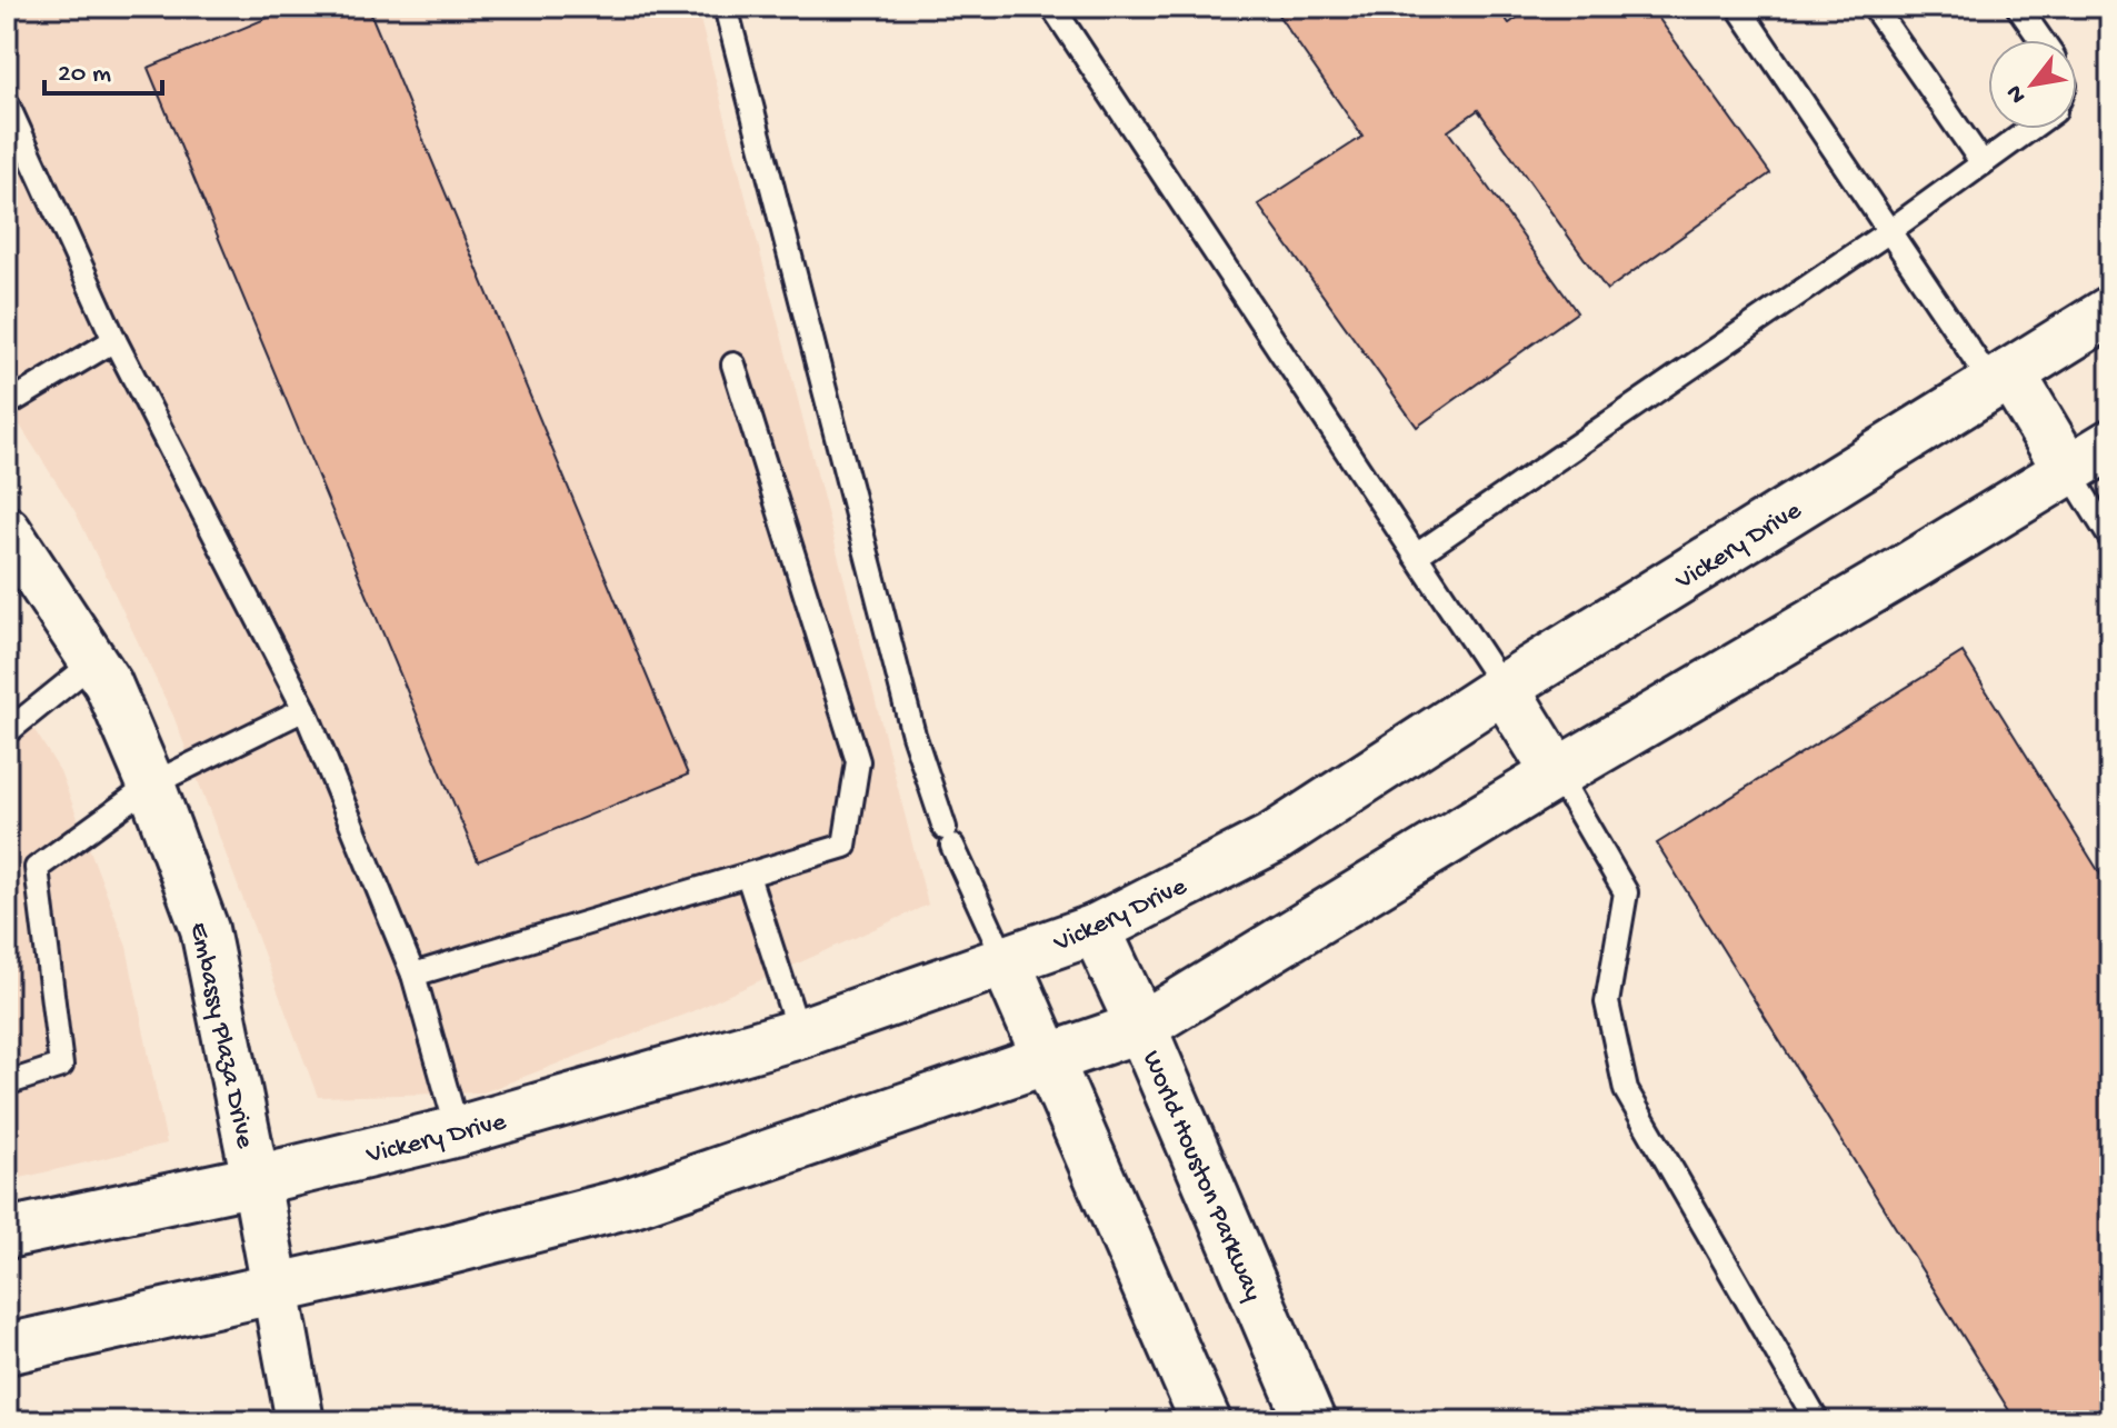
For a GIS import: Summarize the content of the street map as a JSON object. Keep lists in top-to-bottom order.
{
  "streets": {
    "main road": ["Vickery Drive", "World Houston Parkway"],
    "street": ["Embassy Plaza Drive"]
  },
  "crossings": [
    ["Vickery Drive", "Embassy Plaza Drive"],
    ["Vickery Drive", "World Houston Parkway"]
  ],
  "scale_bar": "20 m",
  "north": "bottom left"
}
